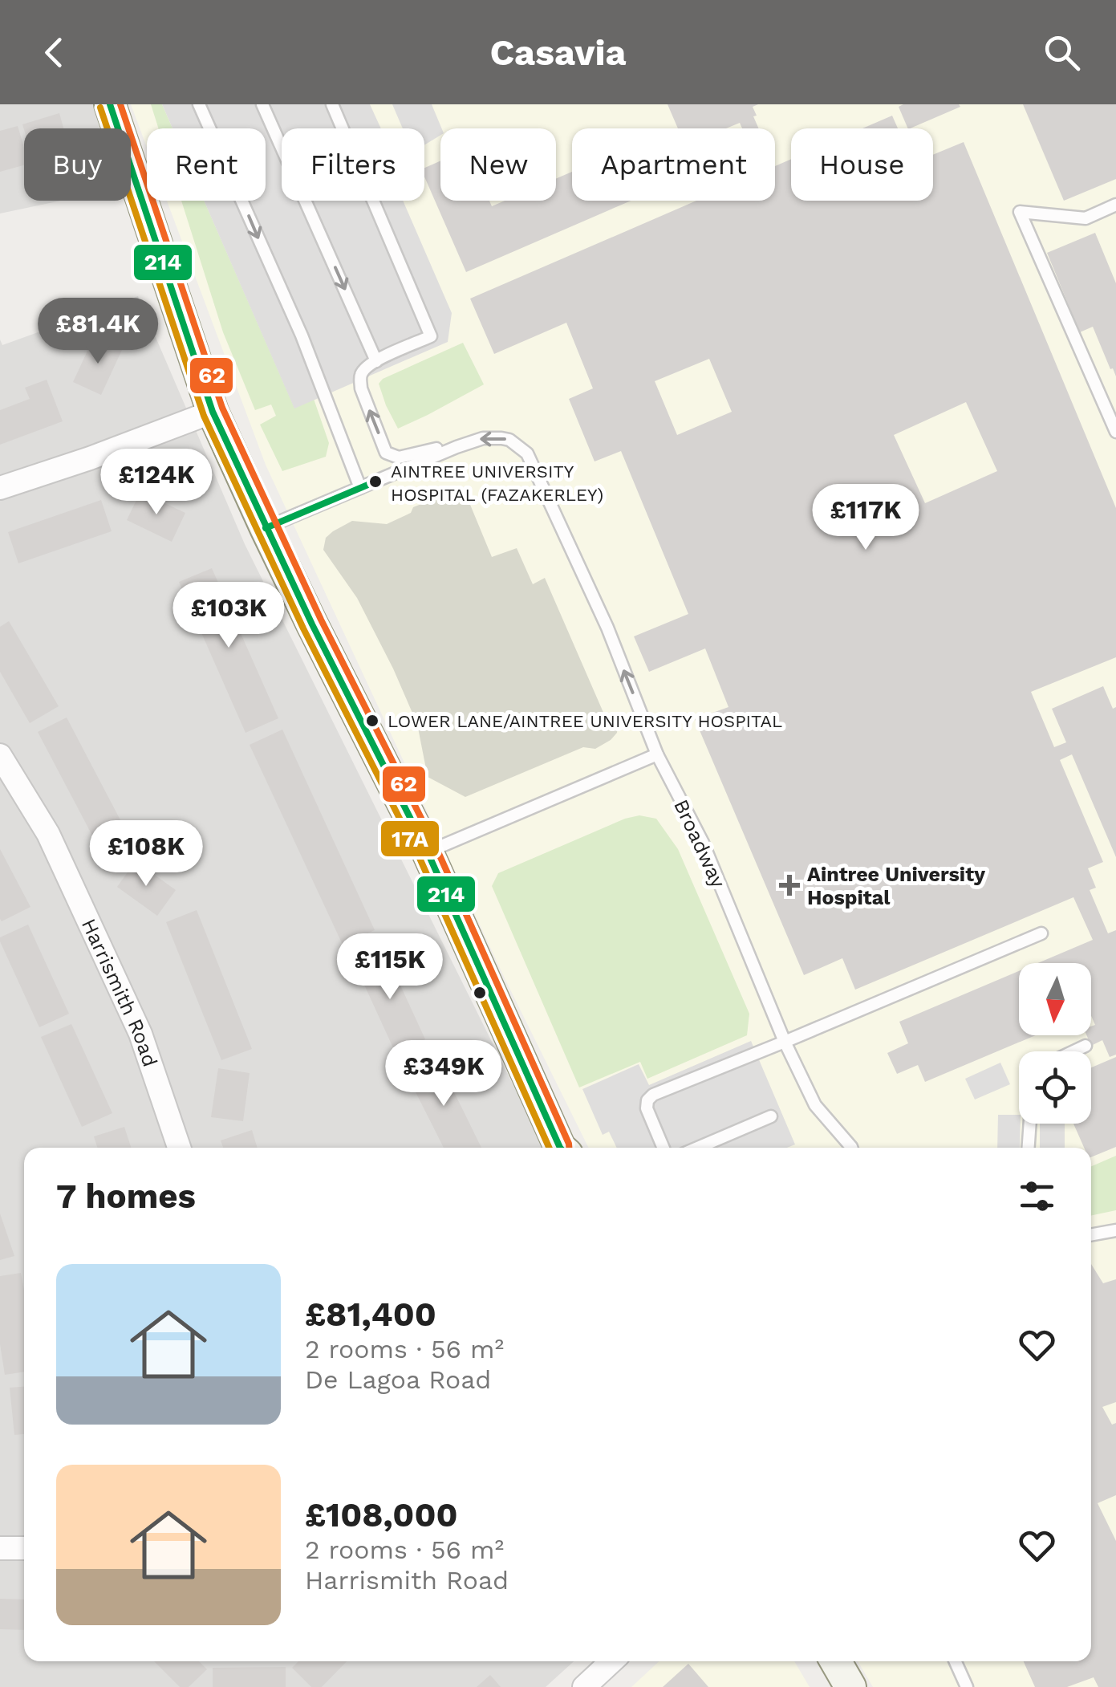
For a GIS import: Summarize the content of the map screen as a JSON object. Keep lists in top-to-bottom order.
{
  "streets": {
    "street": ["Harrismith Road"],
    "lane": ["Broadway"]
  },
  "one_way": ["Broadway"],
  "places": {
    "other": ["AINTREE UNIVERSITY HOSPITAL (FAZAKERLEY)", "LOWER LANE/AINTREE UNIVERSITY HOSPITAL"],
    "health": ["Aintree University Hospital"]
  },
  "lines": ["transit line 214", "transit line 62", "transit line 17A"],
  "north": "bottom",
  "page": {
    "header": "Casavia",
    "chip": [
      "Buy",
      "Rent",
      "Filters",
      "New",
      "Apartment",
      "House"
    ],
    "price": [
      "£81.4K",
      "£124K",
      "£117K",
      "£103K",
      "£108K",
      "£115K",
      "£349K"
    ],
    "heading": "7 homes",
    "list": [
      {
        "name": "£81,400",
        "note": "2 rooms · 56 m² · De Lagoa Road"
      },
      {
        "name": "£108,000",
        "note": "2 rooms · 56 m² · Harrismith Road"
      }
    ]
  }
}
